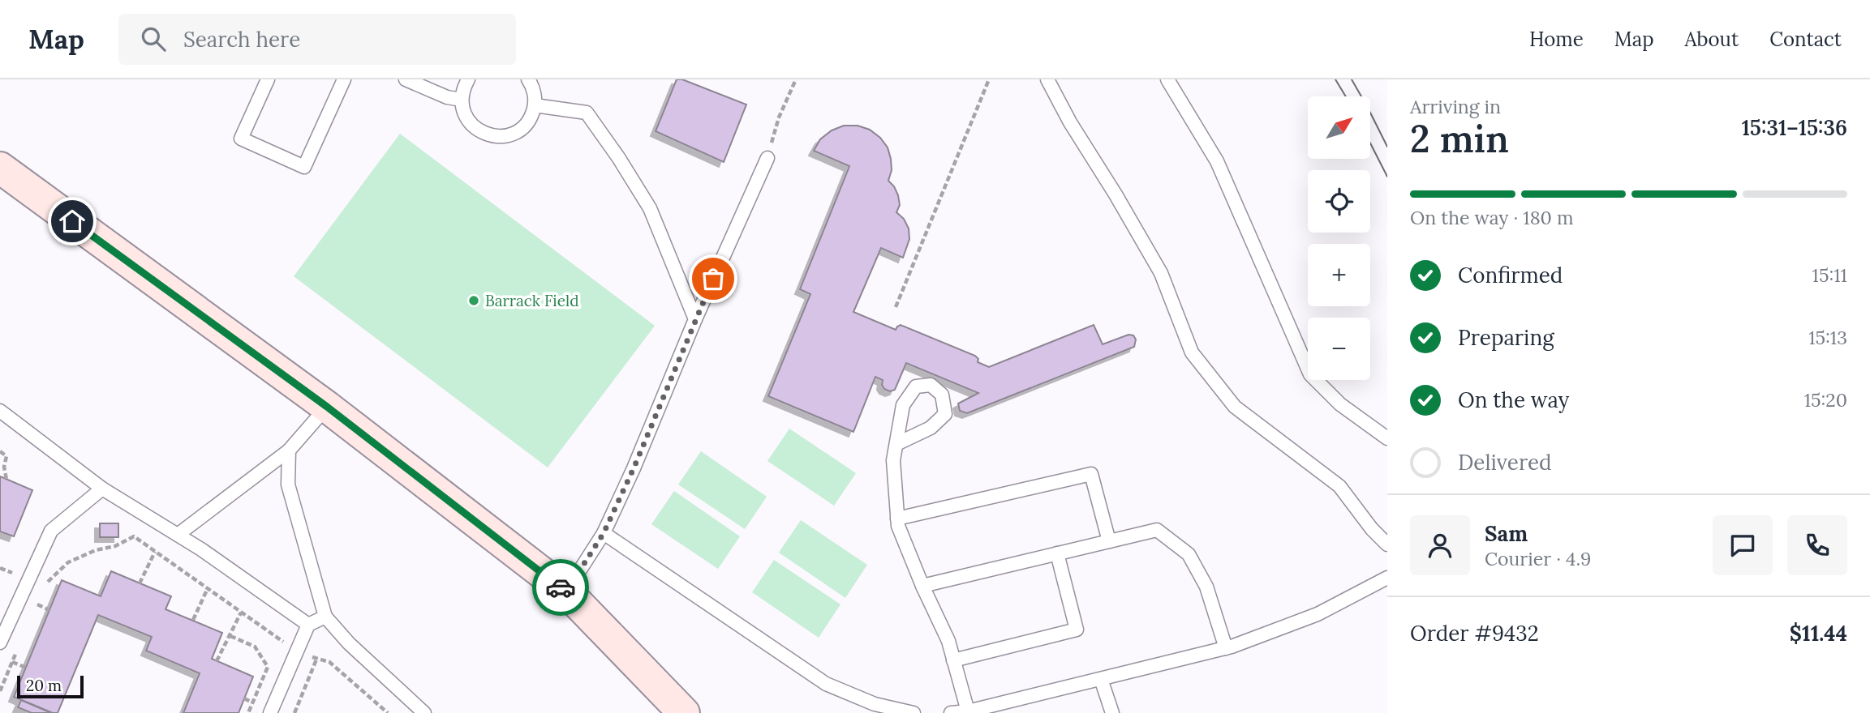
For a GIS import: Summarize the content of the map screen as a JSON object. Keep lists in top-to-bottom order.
{
  "places": ["Barrack Field"],
  "scale_bar": "20 m",
  "north": "top right",
  "page": {
    "header": "Map",
    "search": "Search here",
    "nav": [
      "Home",
      "Map",
      "About",
      "Contact"
    ],
    "heading": ["2 min", "Arriving in", "15:31–15:36"],
    "panel": [
      "Sam",
      "Courier · 4.9",
      "Order #9432",
      "$11.44"
    ],
    "map_buttons": ["+", "−"],
    "bar": "On the way · 180 m",
    "list": [
      ["Confirmed", "15:11"],
      ["Preparing", "15:13"],
      ["On the way", "15:20"],
      "Delivered"
    ],
    "scale": "20 m"
  }
}
